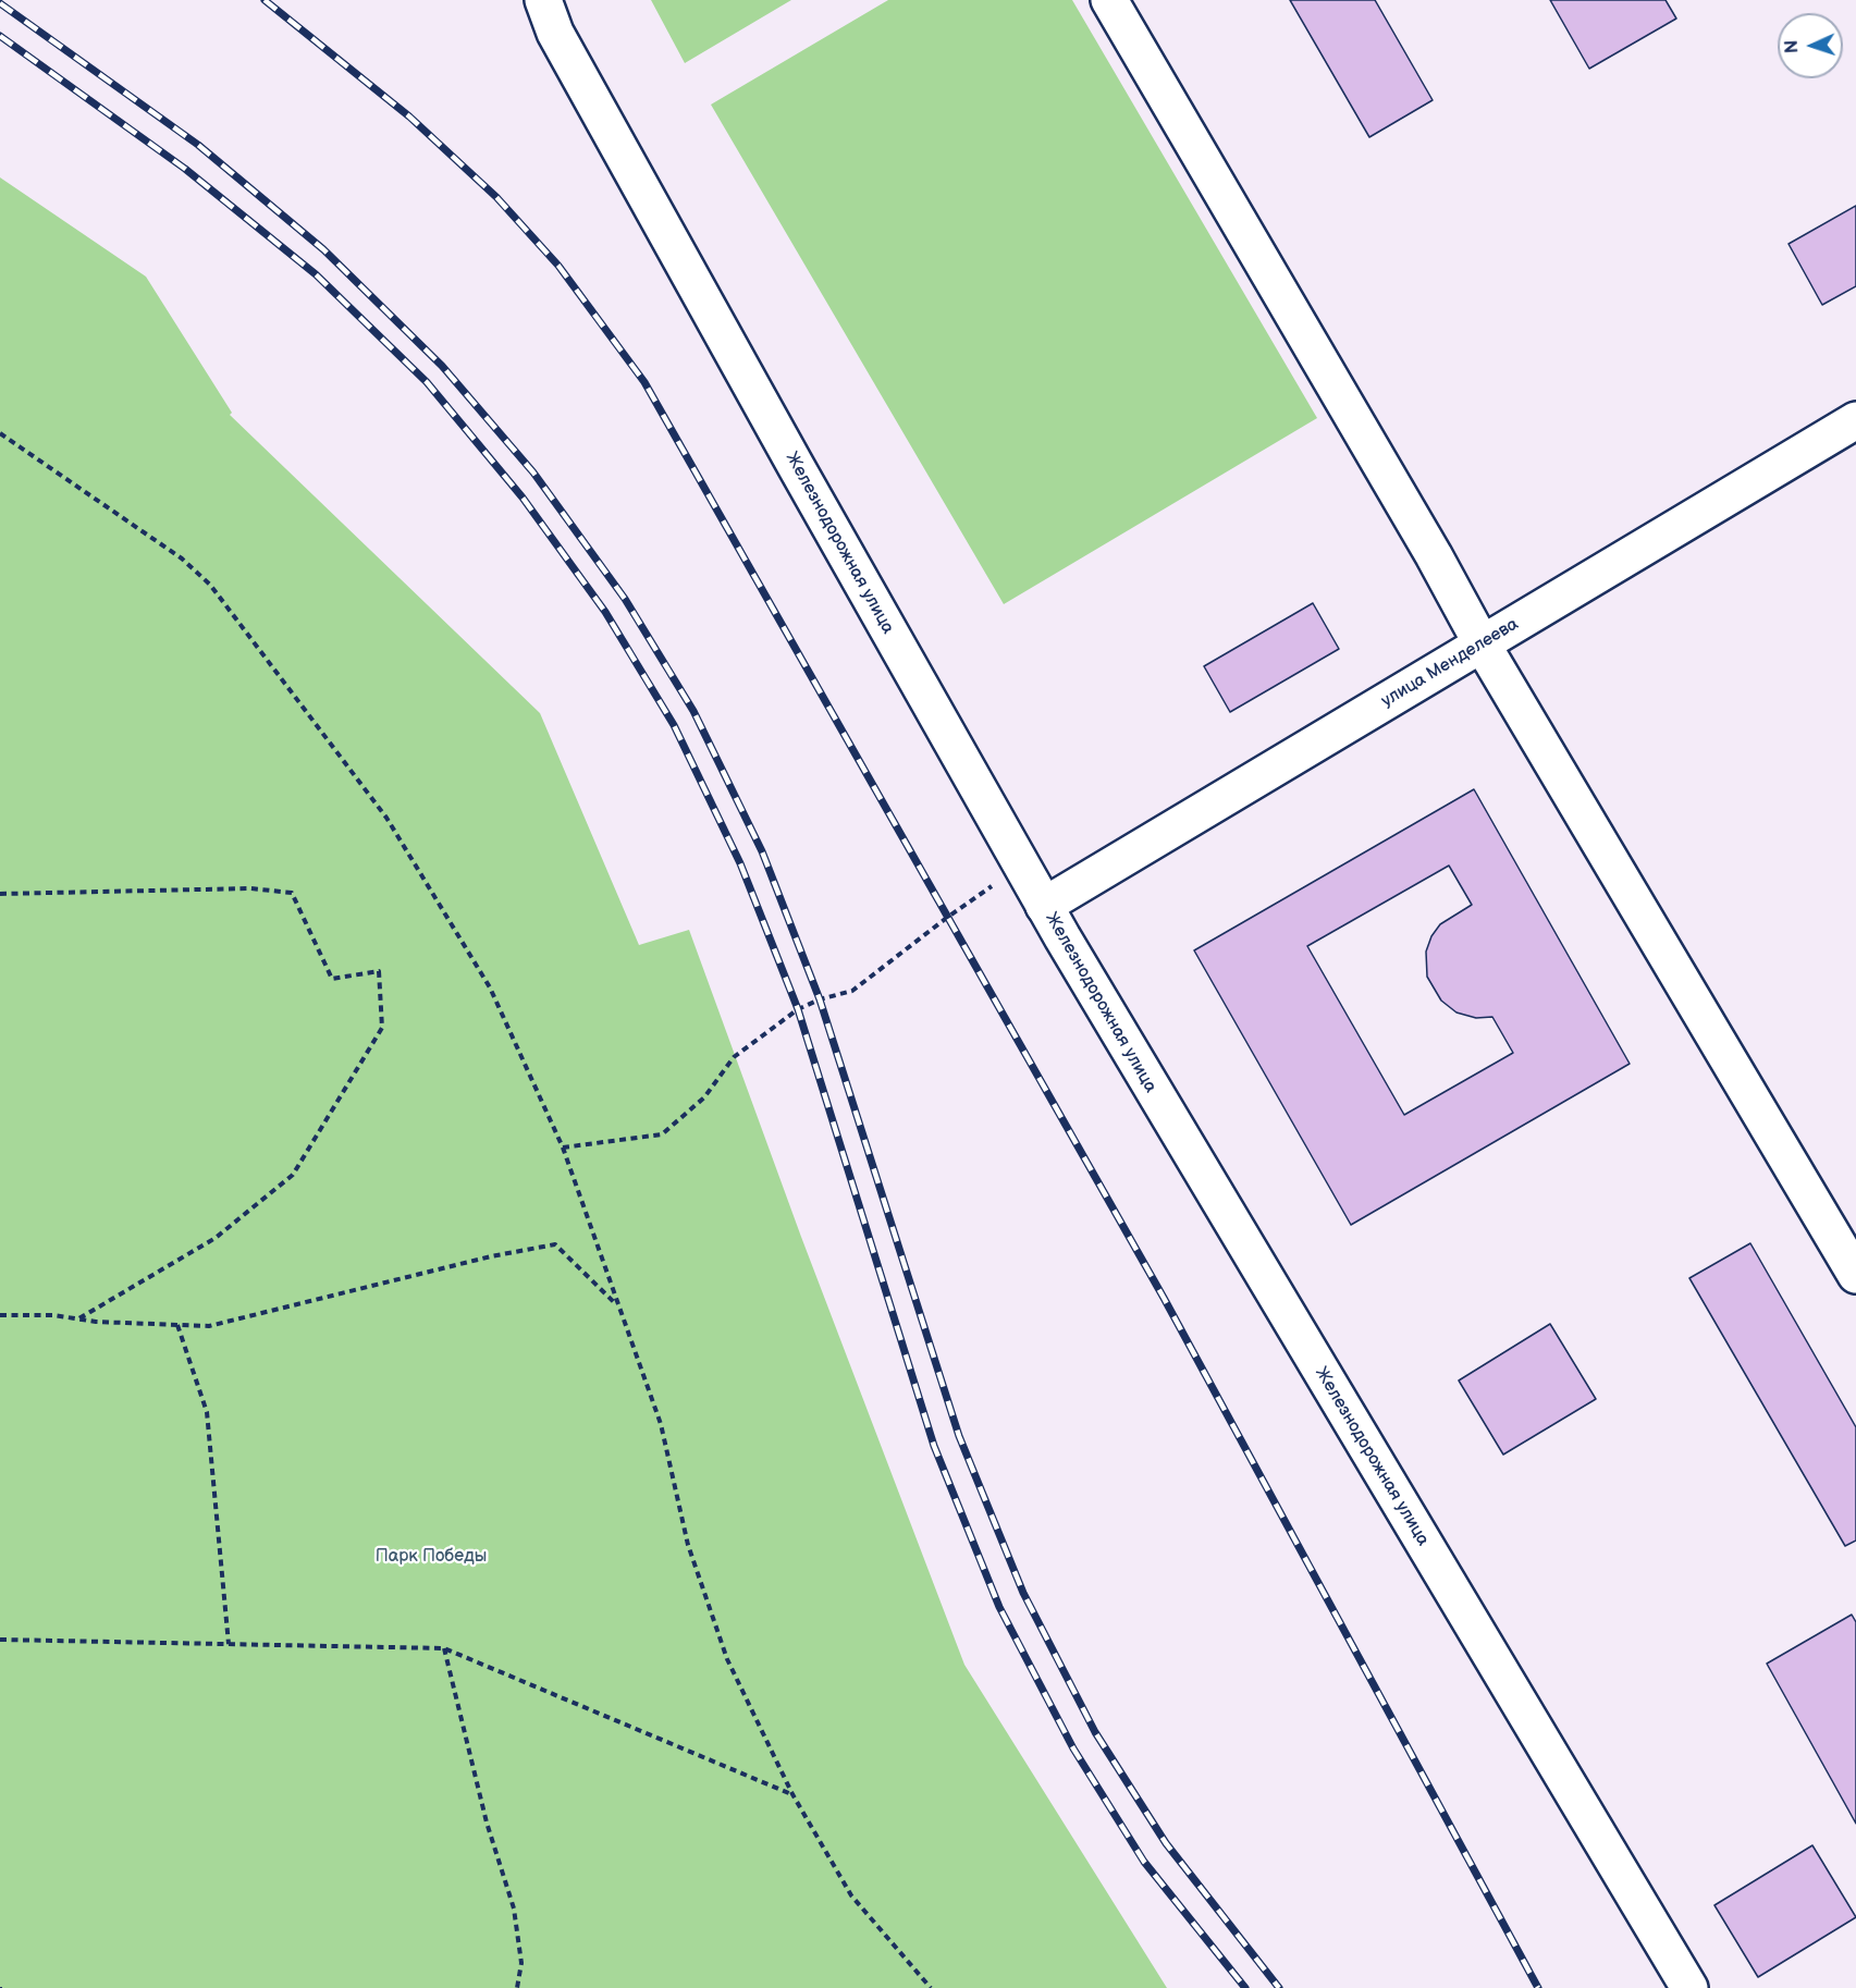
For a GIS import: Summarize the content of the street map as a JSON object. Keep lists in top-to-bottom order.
{
  "streets": {
    "main road": ["Железнодорожная улица", "улица Менделеева"]
  },
  "crossings": [
    ["Железнодорожная улица", "улица Менделеева"]
  ],
  "parks": ["Парк Победы"],
  "north": "left"
}
